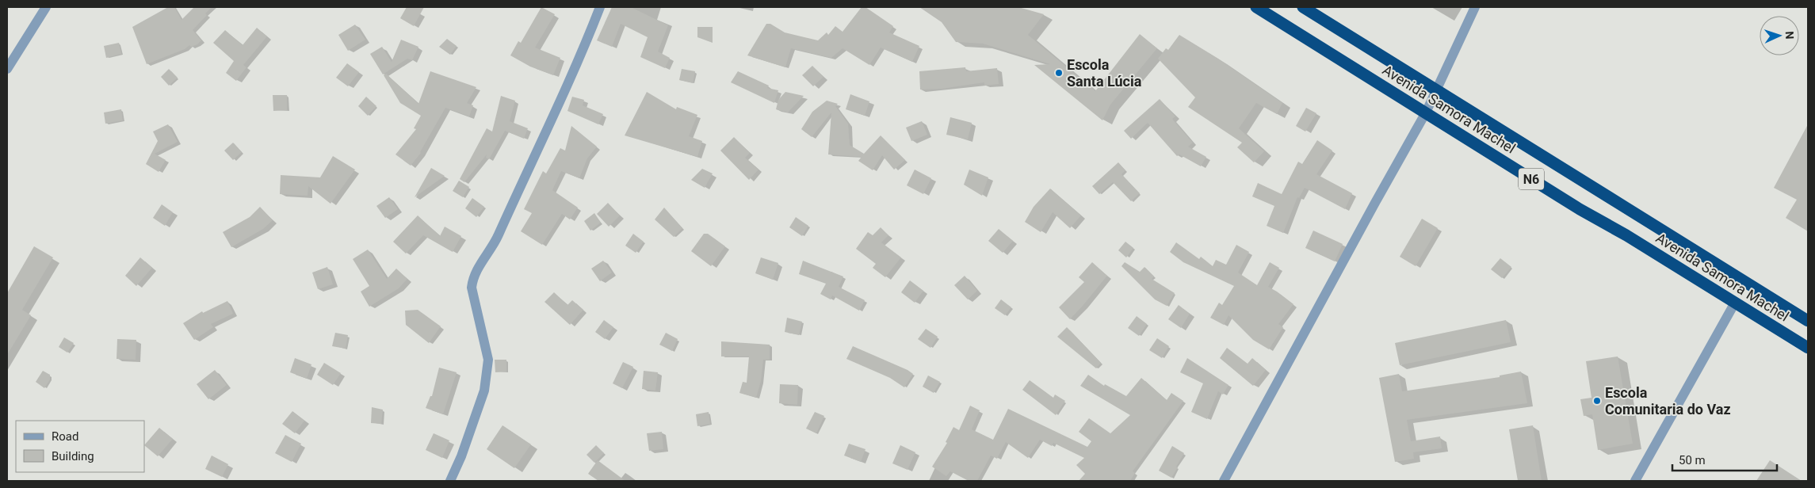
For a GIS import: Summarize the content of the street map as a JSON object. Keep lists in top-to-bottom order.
{
  "streets": {
    "highway": ["Avenida Samora Machel", "N6"]
  },
  "places": ["Escola Santa Lúcia", "Escola Comunitaria do Vaz"],
  "legend": ["Road", "Building"],
  "scale_bar": "50 m",
  "north": "right"
}
